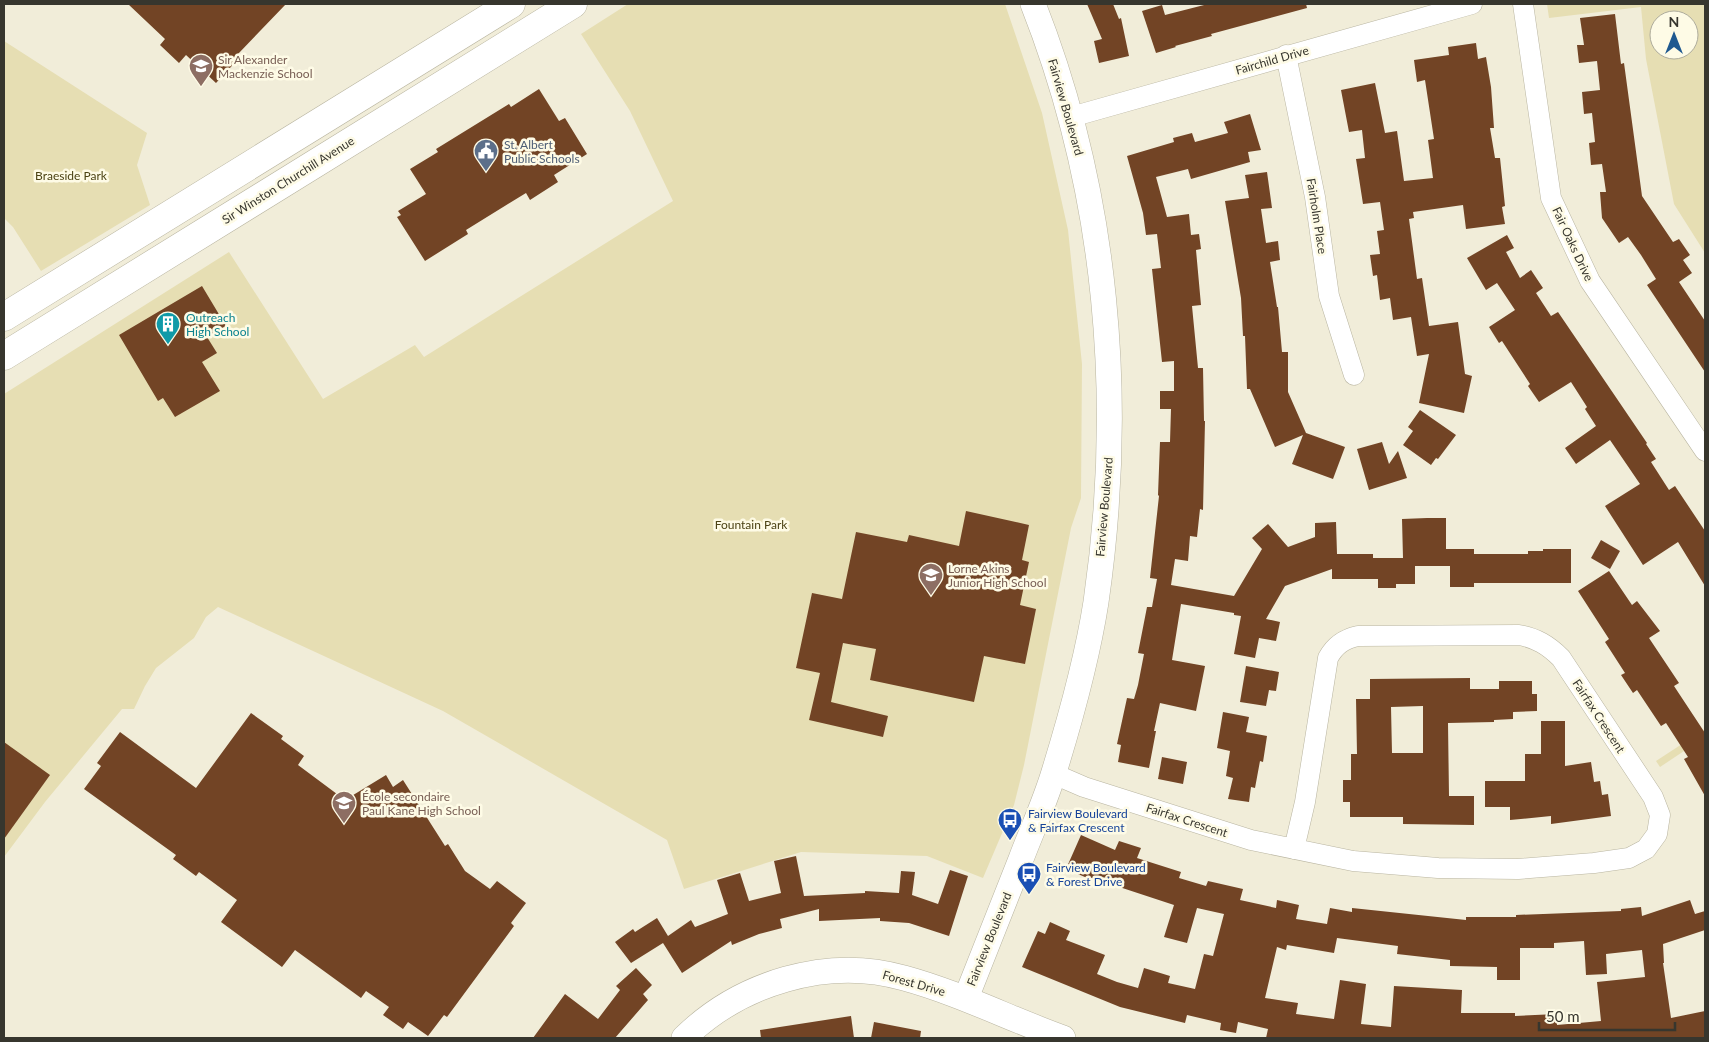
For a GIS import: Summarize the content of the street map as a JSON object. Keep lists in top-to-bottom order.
{
  "streets": {
    "main road": ["Sir Winston Churchill Avenue"],
    "street": [
      "Fairchild Drive",
      "Fairview Boulevard",
      "Fairholm Place",
      "Fair Oaks Drive",
      "Fairfax Crescent",
      "Forest Drive"
    ]
  },
  "crossings": [
    ["Fairchild Drive", "Fairview Boulevard"],
    ["Fairchild Drive", "Fairholm Place"],
    ["Fairview Boulevard", "Fairfax Crescent"],
    ["Fairview Boulevard", "Forest Drive"]
  ],
  "parks": ["Braeside Park", "Fountain Park"],
  "places": {
    "school or university": ["Sir Alexander Mackenzie School", "Lorne Akins Junior High School", "École secondaire Paul Kane High School"],
    "public building": ["St. Albert Public Schools"],
    "building": ["Outreach High School"],
    "bus stop": ["Fairview Boulevard & Fairfax Crescent", "Fairview Boulevard & Forest Drive"]
  },
  "scale_bar": "50 m",
  "north": "top"
}
